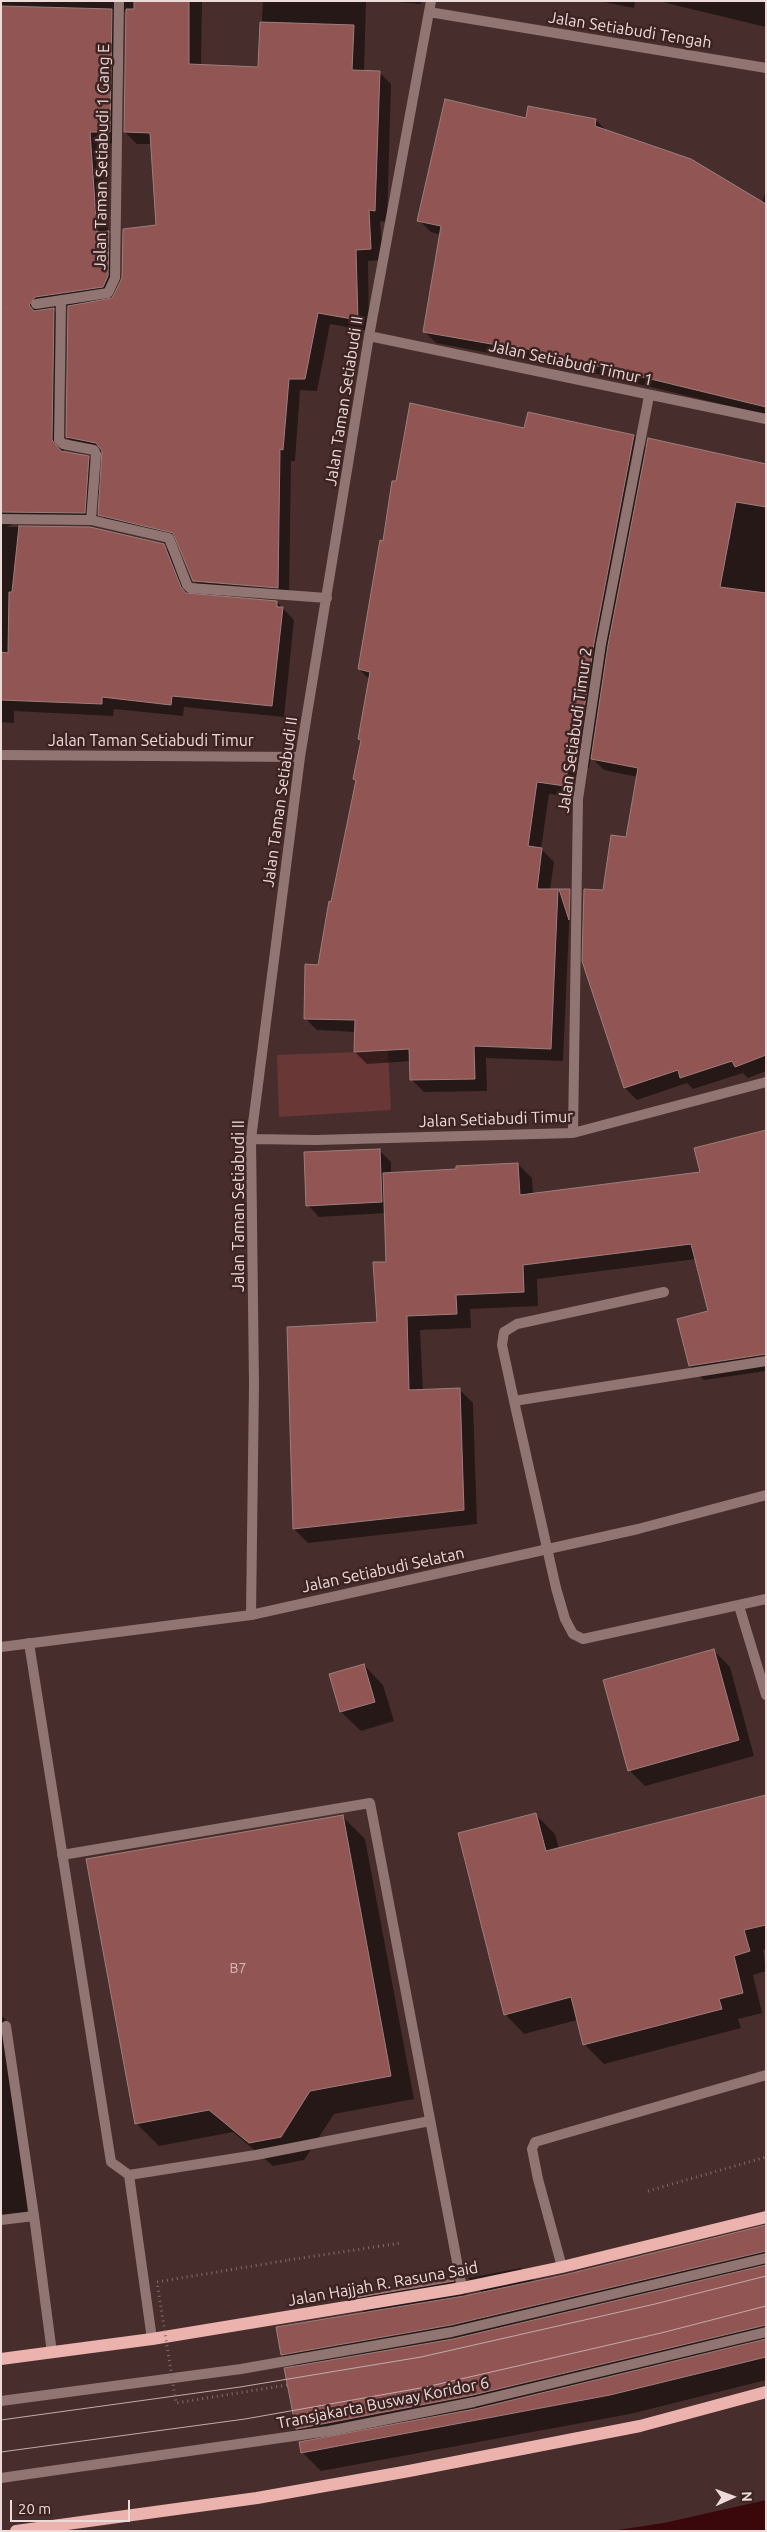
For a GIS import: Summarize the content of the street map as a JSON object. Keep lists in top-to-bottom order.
{
  "streets": {
    "main road": ["Jalan Hajjah R. Rasuna Said"],
    "street": [
      "Jalan Setiabudi Tengah",
      "Jalan Taman Setiabudi 1 Gang E",
      "Jalan Setiabudi Timur 1",
      "Jalan Taman Setiabudi II",
      "Jalan Setiabudi Timur 2",
      "Jalan Taman Setiabudi Timur",
      "Jalan Setiabudi Timur",
      "Jalan Setiabudi Selatan",
      "Transjakarta Busway Koridor 6"
    ]
  },
  "crossings": [
    ["Jalan Setiabudi Tengah", "Jalan Taman Setiabudi II"],
    ["Jalan Setiabudi Timur 1", "Jalan Taman Setiabudi II"],
    ["Jalan Setiabudi Timur 1", "Jalan Setiabudi Timur 2"],
    ["Jalan Taman Setiabudi II", "Jalan Taman Setiabudi Timur"],
    ["Jalan Taman Setiabudi II", "Jalan Setiabudi Timur"],
    ["Jalan Taman Setiabudi II", "Jalan Setiabudi Selatan"],
    ["Jalan Setiabudi Timur 2", "Jalan Setiabudi Timur"]
  ],
  "house_numbers": ["B7"],
  "scale_bar": "20 m",
  "north": "right"
}
